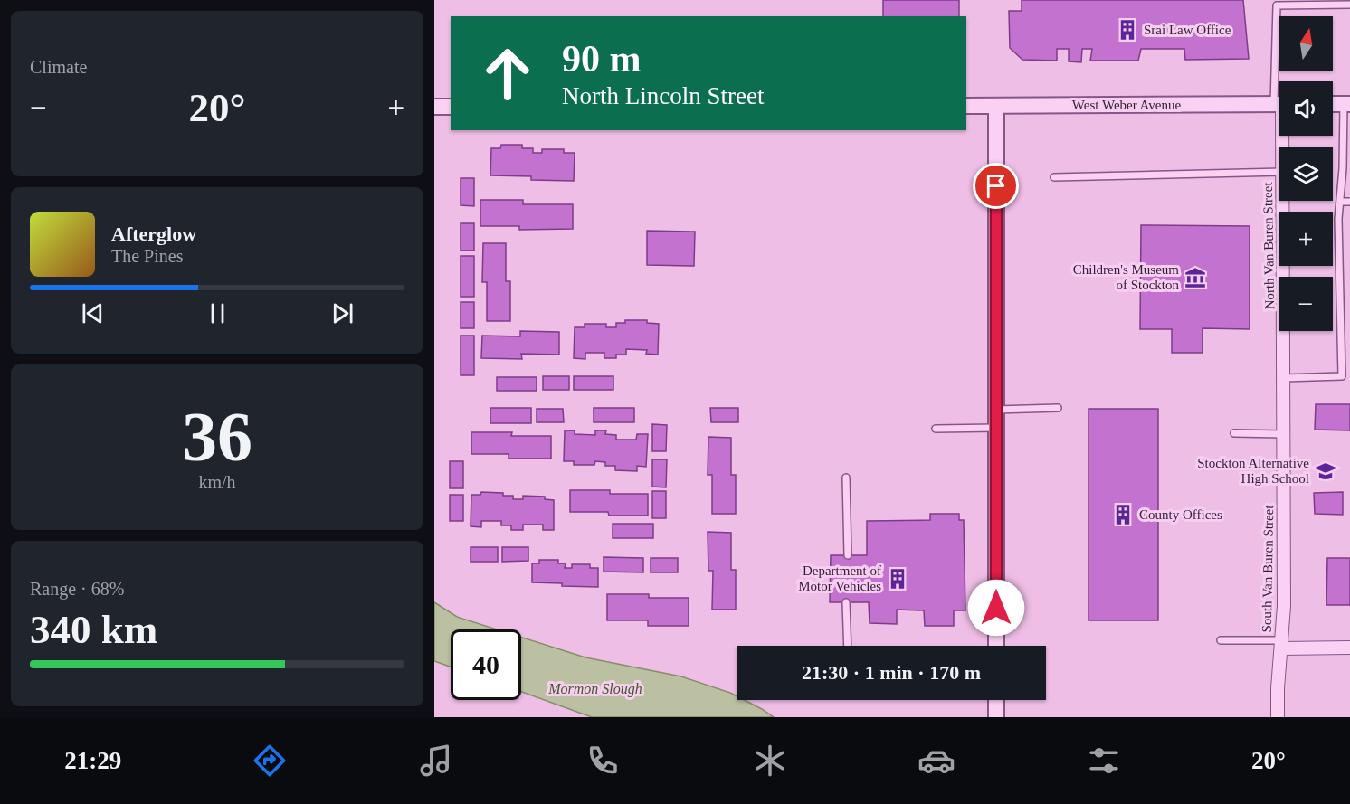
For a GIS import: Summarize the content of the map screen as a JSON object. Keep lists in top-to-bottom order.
{
  "streets": {
    "street": ["West Weber Avenue", "North Van Buren Street", "South Van Buren Street"]
  },
  "crossings": [
    ["North Van Buren Street", "South Van Buren Street"]
  ],
  "water": ["Mormon Slough"],
  "places": {
    "building": ["Srai Law Office", "County Offices", "Department of Motor Vehicles"],
    "museum": ["Children's Museum of Stockton"],
    "school or university": ["Stockton Alternative High School"]
  },
  "north": "top",
  "page": {
    "tile": [
      "Climate",
      ["36", "km/h"],
      ["Range · 68%", "340 km"]
    ],
    "map_buttons": ["+", "−"],
    "turn": ["90 m", "North Lincoln Street"],
    "heat": ["−", "20°", "+"],
    "song": ["Afterglow", "The Pines"],
    "limit": "40",
    "trip": "21:30 · 1 min · 170 m",
    "tabs": ["21:29", "20°"]
  }
}
